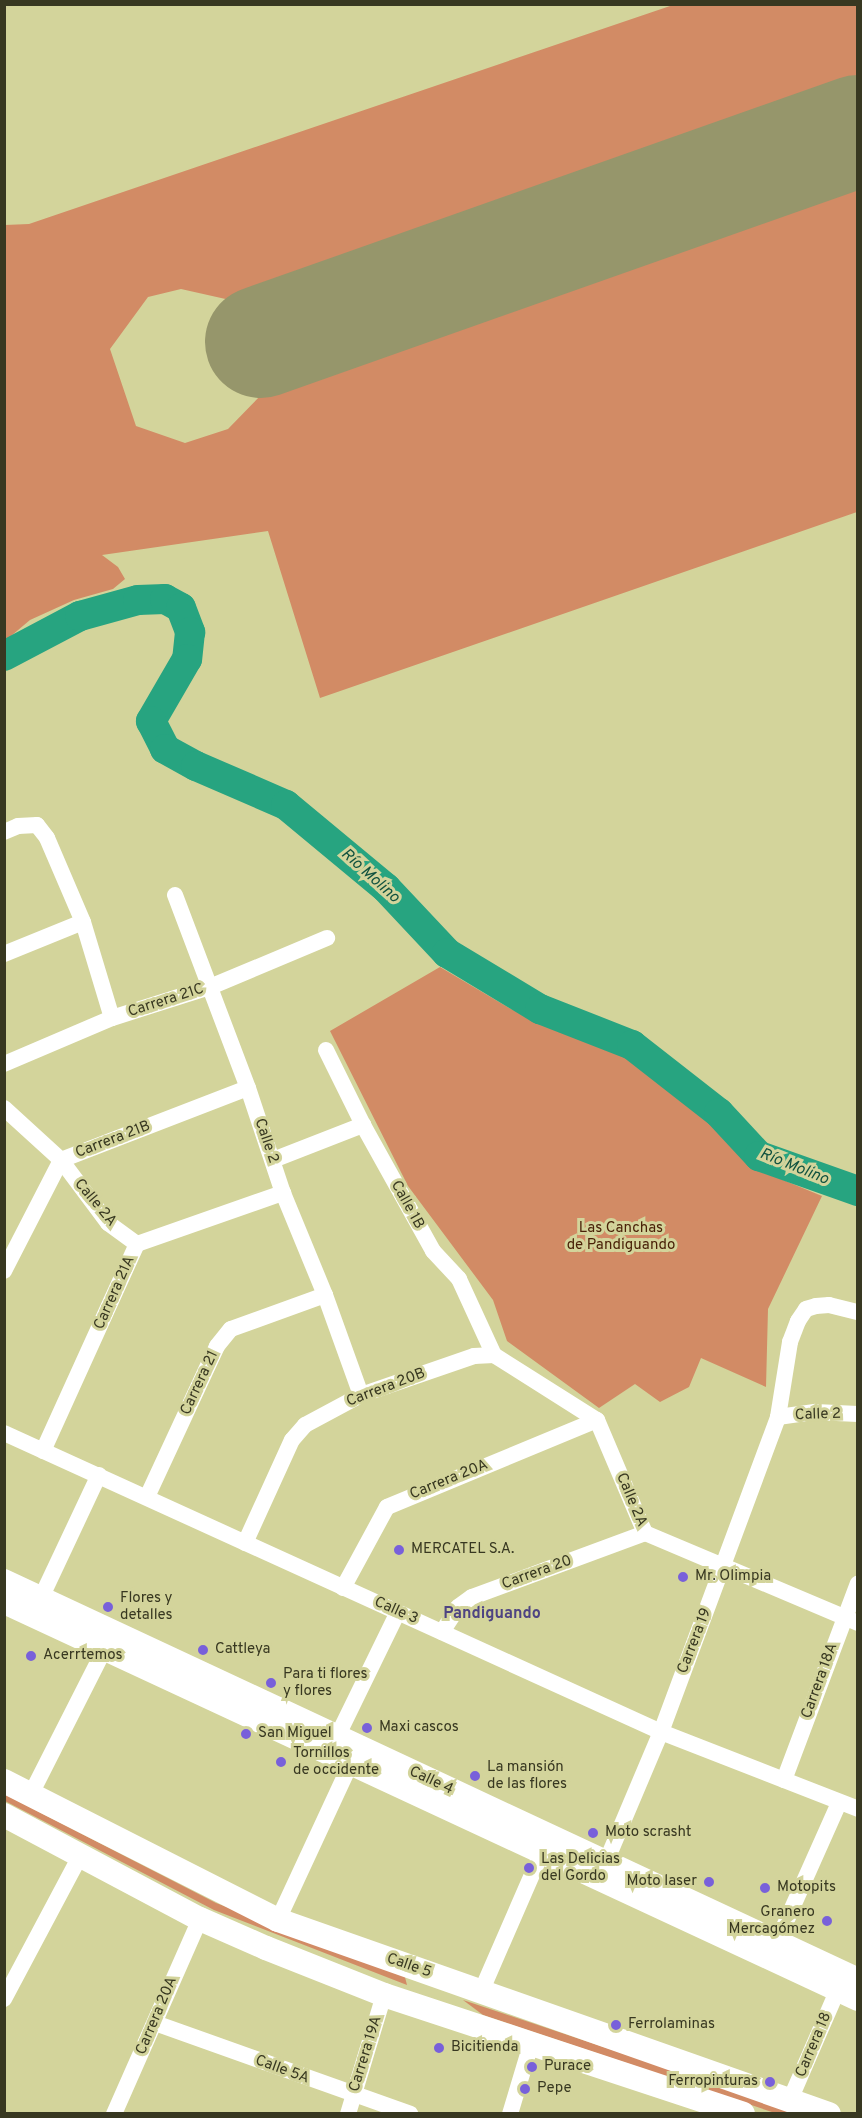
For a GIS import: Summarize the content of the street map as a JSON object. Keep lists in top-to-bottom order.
{
  "streets": {
    "main road": ["Calle 4", "Calle 5"],
    "street": [
      "Carrera 21C",
      "Carrera 21B",
      "Calle 2",
      "Calle 2A",
      "Calle 1B",
      "Carrera 21A",
      "Carrera 21",
      "Carrera 20B",
      "Carrera 20A",
      "Carrera 20",
      "Calle 3",
      "Carrera 19",
      "Carrera 18A",
      "Carrera 18",
      "Carrera 19A",
      "Calle 5A"
    ]
  },
  "crossings": [
    ["Carrera 21C", "Calle 2"],
    ["Carrera 21B", "Calle 2"],
    ["Carrera 21B", "Calle 2A"],
    ["Calle 2", "Carrera 21A"],
    ["Calle 2", "Carrera 21"],
    ["Calle 2", "Carrera 20B"],
    ["Calle 2", "Carrera 19"],
    ["Calle 2A", "Carrera 21A"],
    ["Calle 2A", "Carrera 20A"],
    ["Calle 2A", "Carrera 20"],
    ["Calle 2A", "Carrera 19"],
    ["Calle 2A", "Carrera 18A"],
    ["Calle 1B", "Carrera 20B"],
    ["Carrera 21A", "Calle 3"],
    ["Carrera 21", "Calle 3"],
    ["Carrera 20B", "Calle 3"],
    ["Carrera 20A", "Calle 3"],
    ["Carrera 20A", "Calle 5A"],
    ["Carrera 20", "Calle 3"],
    ["Calle 3", "Carrera 19"],
    ["Calle 3", "Carrera 18A"],
    ["Carrera 19", "Calle 4"],
    ["Calle 4", "Carrera 18"],
    ["Calle 5", "Carrera 18"],
    ["Carrera 19A", "Calle 5A"]
  ],
  "districts": ["Pandiguando"],
  "water": ["Río Molino"],
  "parks": ["Las Canchas de Pandiguando"],
  "places": [
    "MERCATEL S.A.",
    "Mr. Olimpia",
    "Flores y detalles",
    "Cattleya",
    "Acerrtemos",
    "Para ti flores y flores",
    "Maxi cascos",
    "San Miguel",
    "Tornillos de occidente",
    "La mansión de las flores",
    "Moto scrasht",
    "Las Delicias del Gordo",
    "Moto laser",
    "Motopits",
    "Granero Mercagómez",
    "Ferrolaminas",
    "Bicitienda",
    "Purace",
    "Ferropinturas",
    "Pepe"
  ]
}
